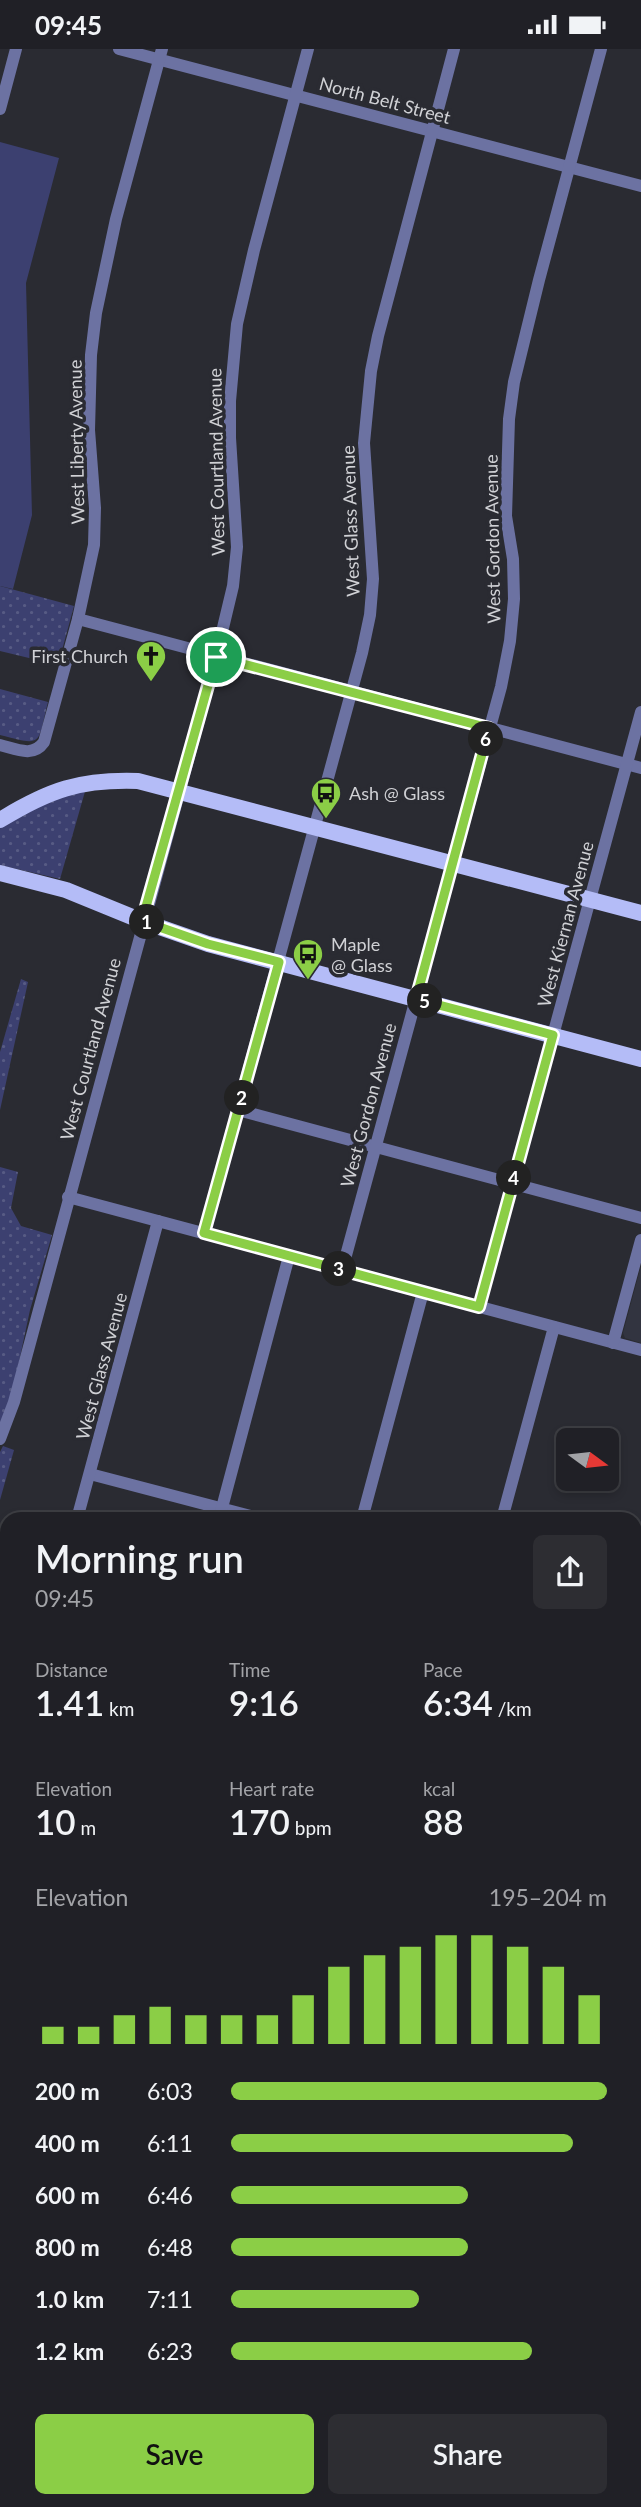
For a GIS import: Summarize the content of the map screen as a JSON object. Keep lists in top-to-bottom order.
{
  "streets": {
    "street": [
      "North Belt Street",
      "West Liberty Avenue",
      "West Courtland Avenue",
      "West Glass Avenue",
      "West Gordon Avenue",
      "West Kiernan Avenue"
    ]
  },
  "crossings": [
    ["North Belt Street", "West Liberty Avenue"],
    ["North Belt Street", "West Courtland Avenue"],
    ["North Belt Street", "West Glass Avenue"],
    ["North Belt Street", "West Gordon Avenue"]
  ],
  "places": {
    "church": ["First Church"],
    "bus stop": ["Ash @ Glass", "Maple @ Glass"]
  },
  "north": "right",
  "page": {
    "status": "09:45",
    "pins": [
      "6",
      "1",
      "5",
      "2",
      "4",
      "3"
    ],
    "heading": ["Morning run", "09:45"],
    "stats": [
      ["Distance", "1.41 km"],
      ["Time", "9:16"],
      ["Pace", "6:34 /km"],
      ["Elevation", "10 m"],
      ["Heart rate", "170 bpm"],
      ["kcal", "88"]
    ],
    "chart": ["Elevation", "195–204 m"],
    "list": [
      {
        "name": "200 m",
        "note": "6:03"
      },
      {
        "name": "400 m",
        "note": "6:11"
      },
      {
        "name": "600 m",
        "note": "6:46"
      },
      {
        "name": "800 m",
        "note": "6:48"
      },
      {
        "name": "1.0 km",
        "note": "7:11"
      },
      {
        "name": "1.2 km",
        "note": "6:23"
      }
    ],
    "buttons": ["Save", "Share"]
  }
}
